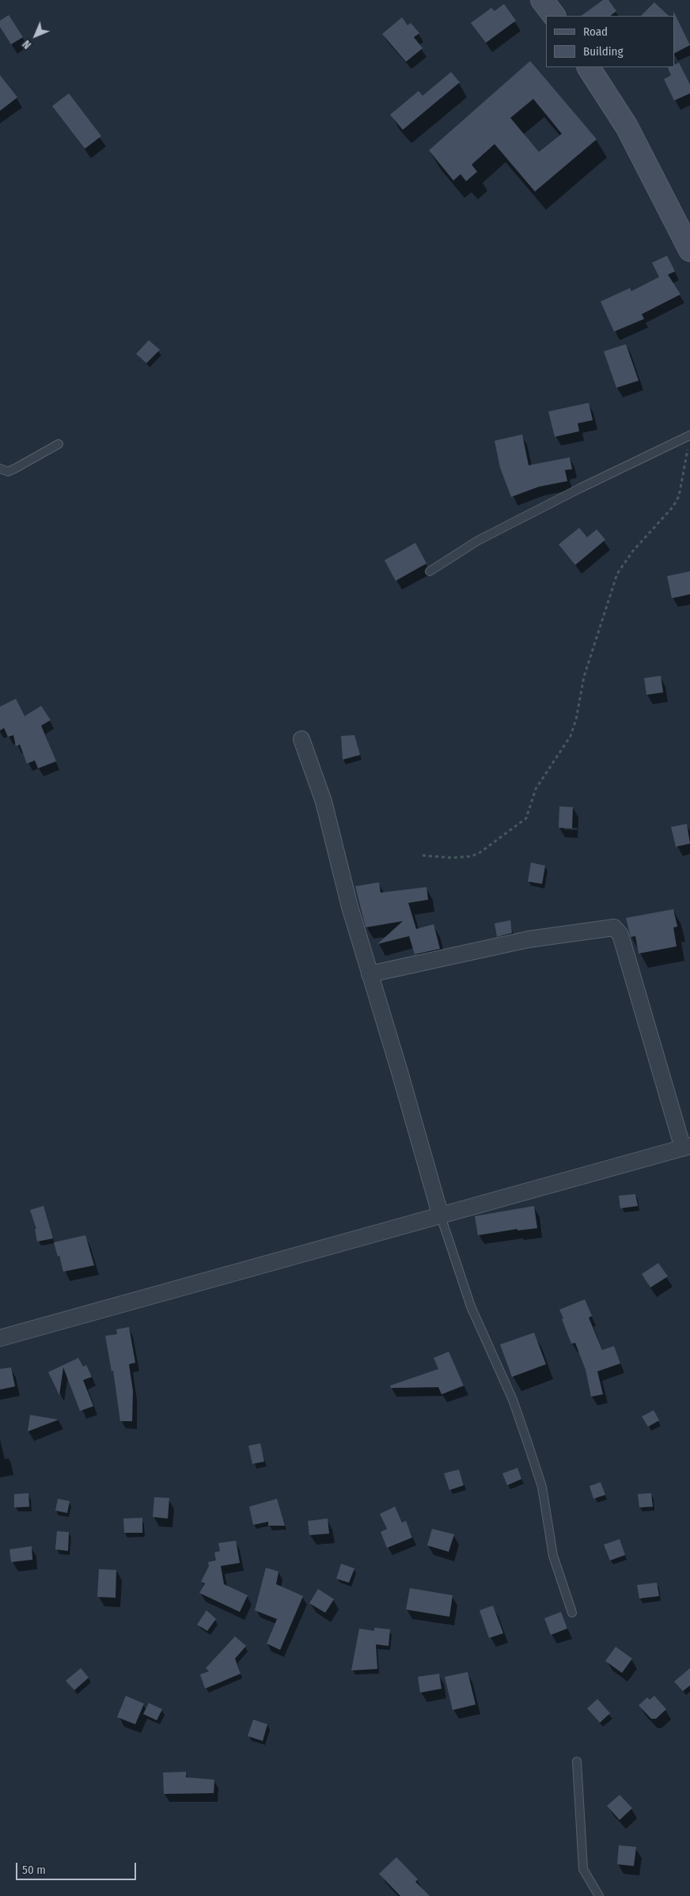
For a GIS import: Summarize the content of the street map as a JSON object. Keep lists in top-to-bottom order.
{
  "legend": ["Road", "Building"],
  "scale_bar": "50 m",
  "north": "bottom left"
}
